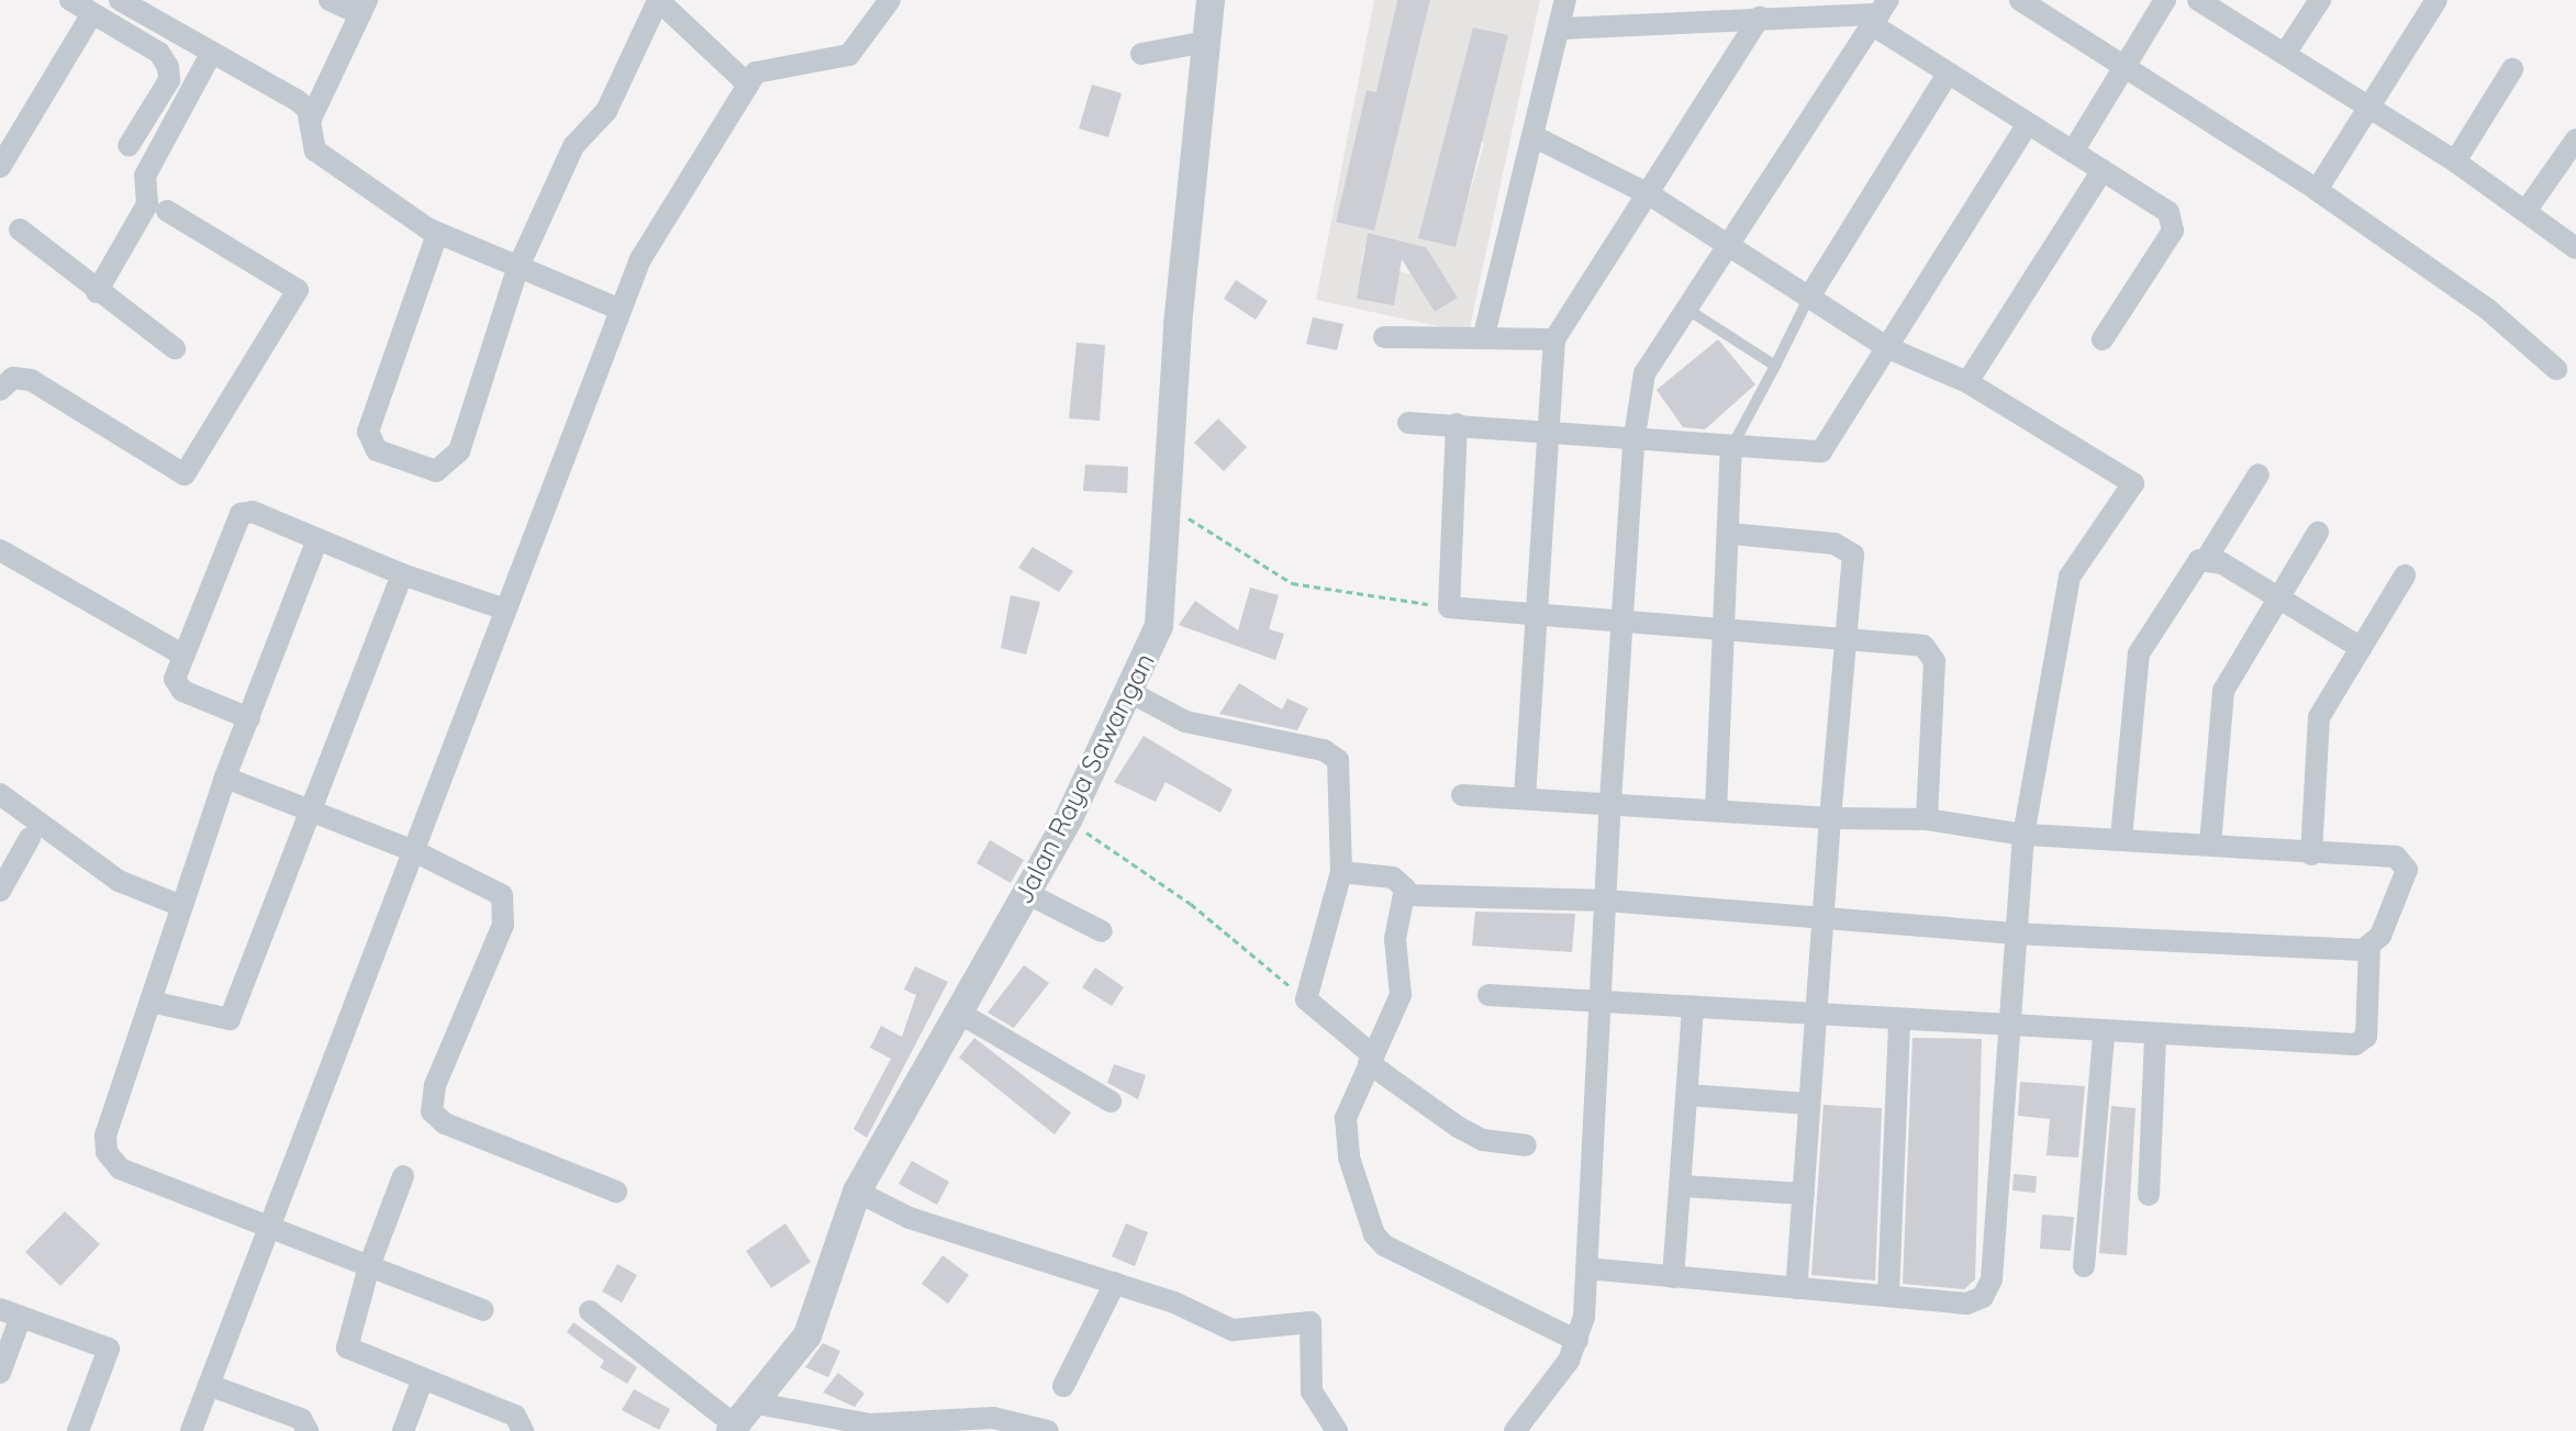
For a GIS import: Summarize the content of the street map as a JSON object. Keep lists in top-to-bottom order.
{
  "streets": {
    "street": ["Jalan Raya Sawangan"]
  }
}
